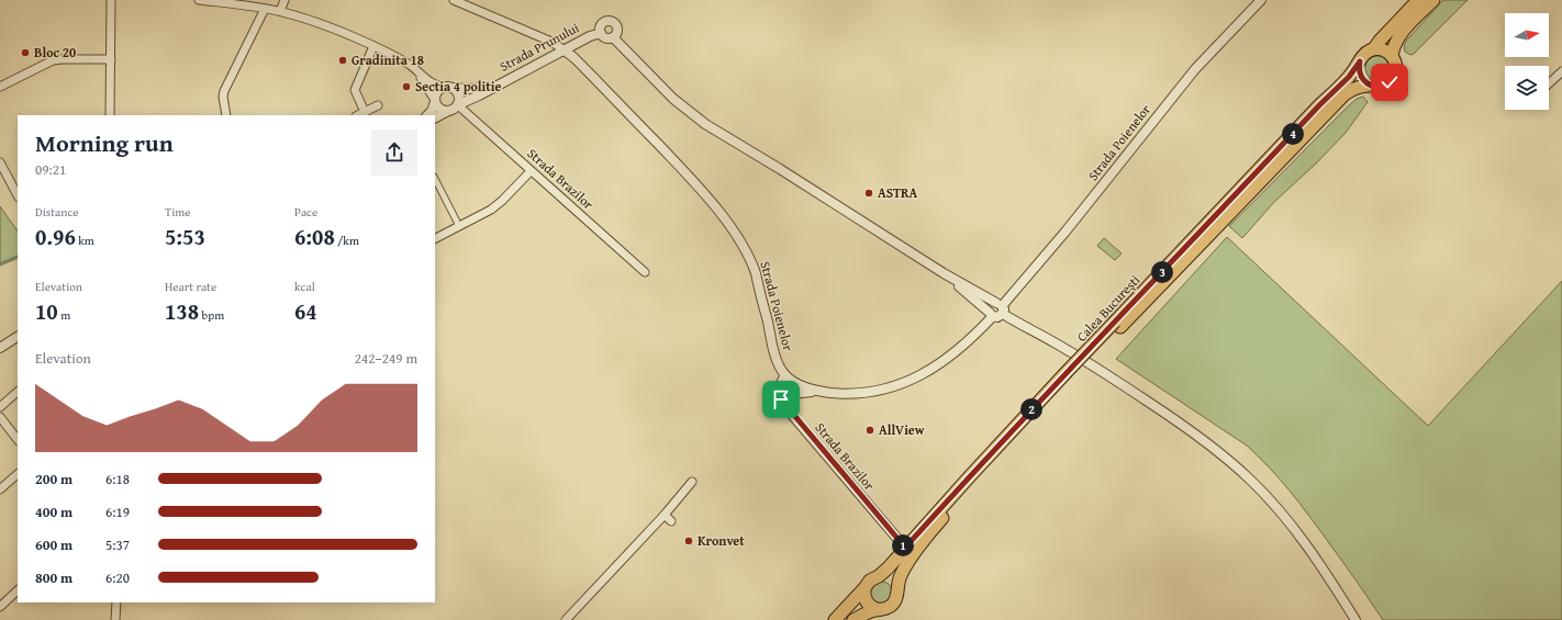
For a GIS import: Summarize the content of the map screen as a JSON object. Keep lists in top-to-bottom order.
{
  "streets": {
    "main road": ["Calea București"],
    "street": ["Strada Prunului", "Strada Poienelor", "Strada Brazilor"]
  },
  "crossings": [
    ["Strada Prunului", "Strada Poienelor"],
    ["Strada Prunului", "Strada Brazilor"],
    ["Strada Brazilor", "Calea București"]
  ],
  "places": [
    "Bloc 20",
    "Gradinita 18",
    "Sectia 4 politie",
    "ASTRA",
    "AllView",
    "Kronvet"
  ],
  "north": "right",
  "page": {
    "heading": ["Morning run", "09:21"],
    "pins": [
      "4",
      "3",
      "2",
      "1"
    ],
    "stats": [
      ["Distance", "0.96 km"],
      ["Time", "5:53"],
      ["Pace", "6:08 /km"],
      ["Elevation", "10 m"],
      ["Heart rate", "138 bpm"],
      ["kcal", "64"]
    ],
    "chart": ["Elevation", "242–249 m"],
    "list": [
      {
        "name": "200 m",
        "note": "6:18"
      },
      {
        "name": "400 m",
        "note": "6:19"
      },
      {
        "name": "600 m",
        "note": "5:37"
      },
      {
        "name": "800 m",
        "note": "6:20"
      }
    ]
  }
}
